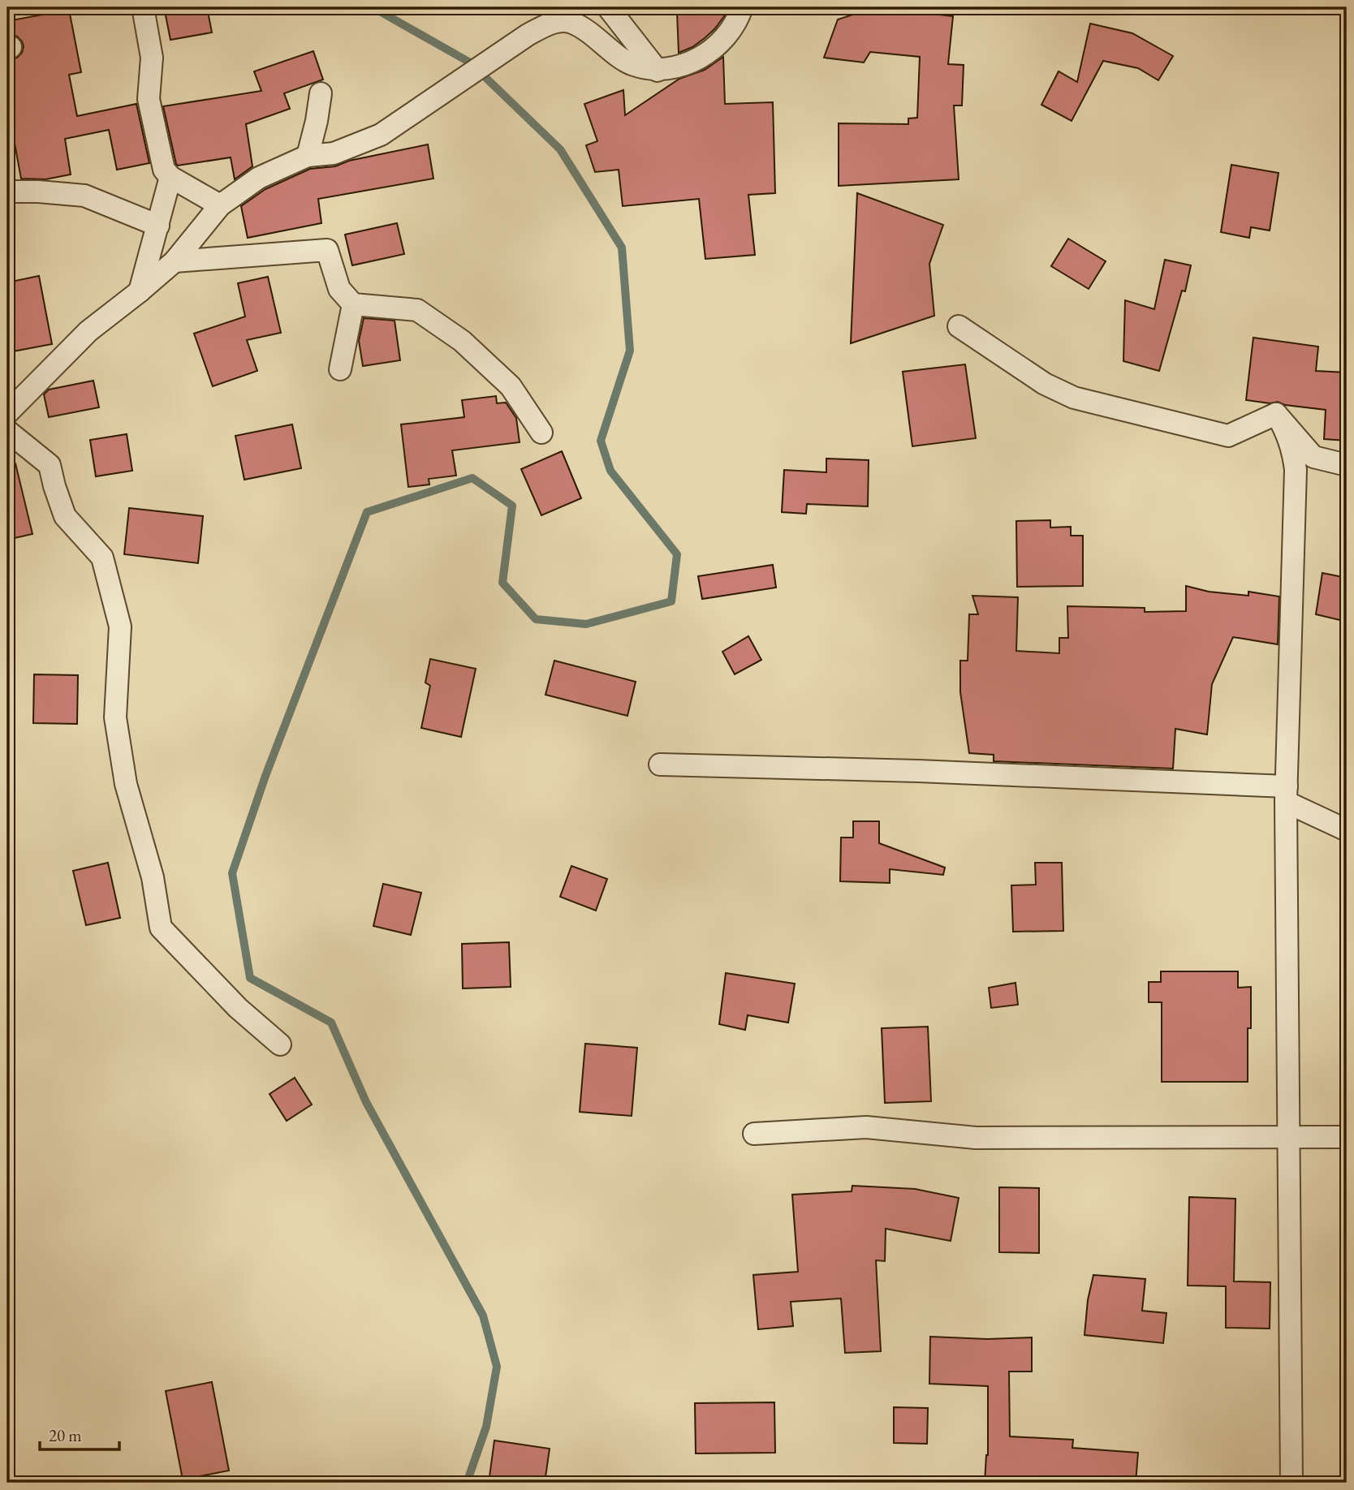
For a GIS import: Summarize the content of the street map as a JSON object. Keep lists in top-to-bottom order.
{
  "scale_bar": "20 m"
}
